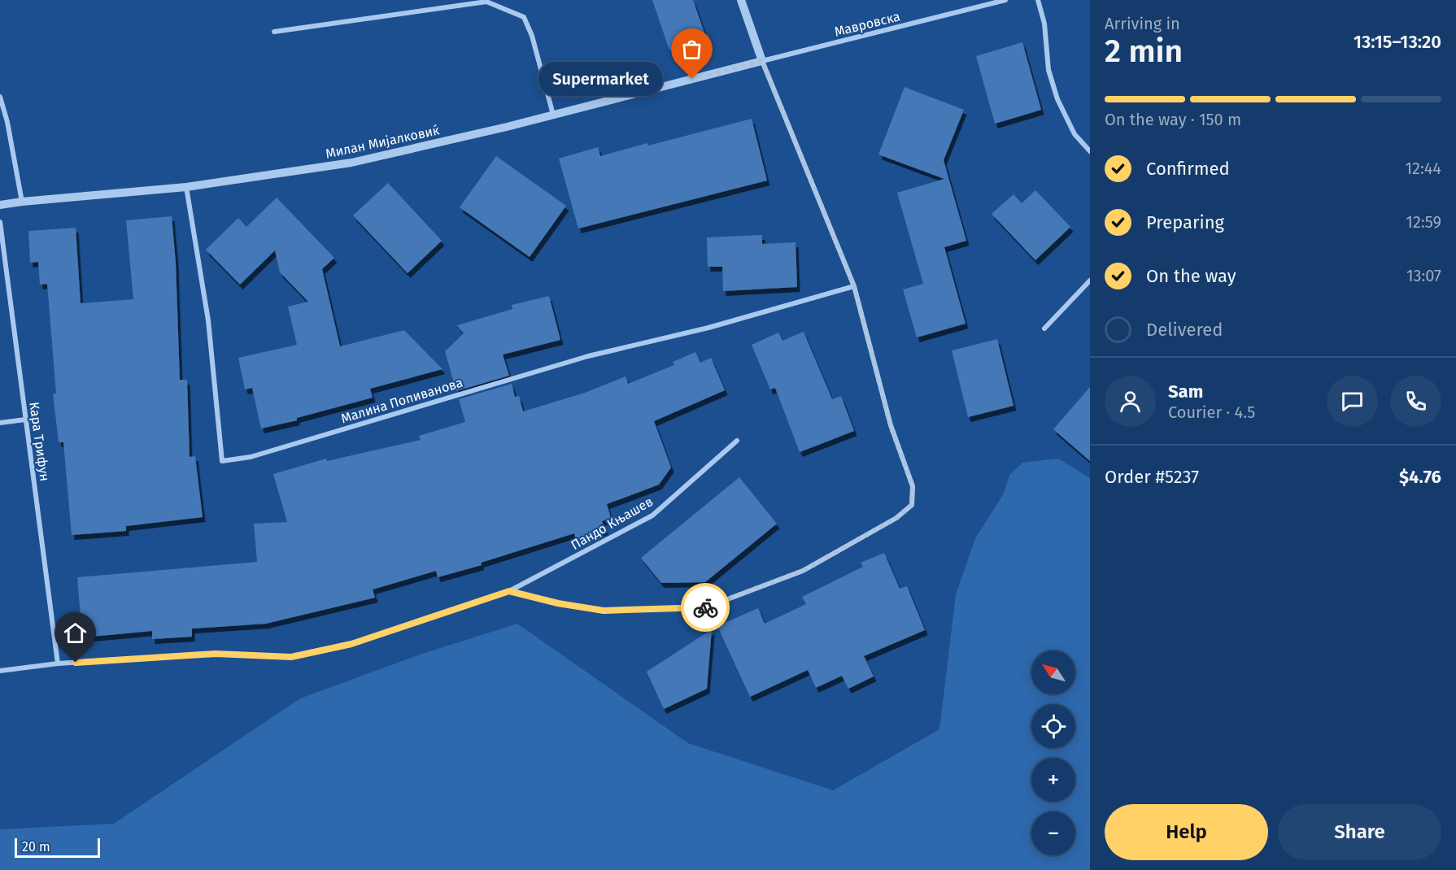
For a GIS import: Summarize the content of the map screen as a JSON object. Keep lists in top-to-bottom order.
{
  "streets": {
    "street": [
      "Мавровска",
      "Милан Мијалковиќ",
      "Малина Попиванова",
      "Кара Трифун",
      "Пандо Књашев"
    ]
  },
  "crossings": [
    ["Мавровска", "Милан Мијалковиќ"],
    ["Милан Мијалковиќ", "Малина Попиванова"],
    ["Кара Трифун", "Пандо Књашев"]
  ],
  "places": ["Supermarket"],
  "scale_bar": "20 m",
  "north": "top left",
  "page": {
    "heading": ["2 min", "Arriving in", "13:15–13:20"],
    "panel": [
      "Sam",
      "Courier · 4.5",
      "Order #5237",
      "$4.76"
    ],
    "bubble": "Supermarket",
    "bar": "On the way · 150 m",
    "list": [
      ["Confirmed", "12:44"],
      ["Preparing", "12:59"],
      ["On the way", "13:07"],
      "Delivered"
    ],
    "map_buttons": ["+", "−"],
    "buttons": ["Help", "Share"],
    "scale": "20 m"
  }
}
